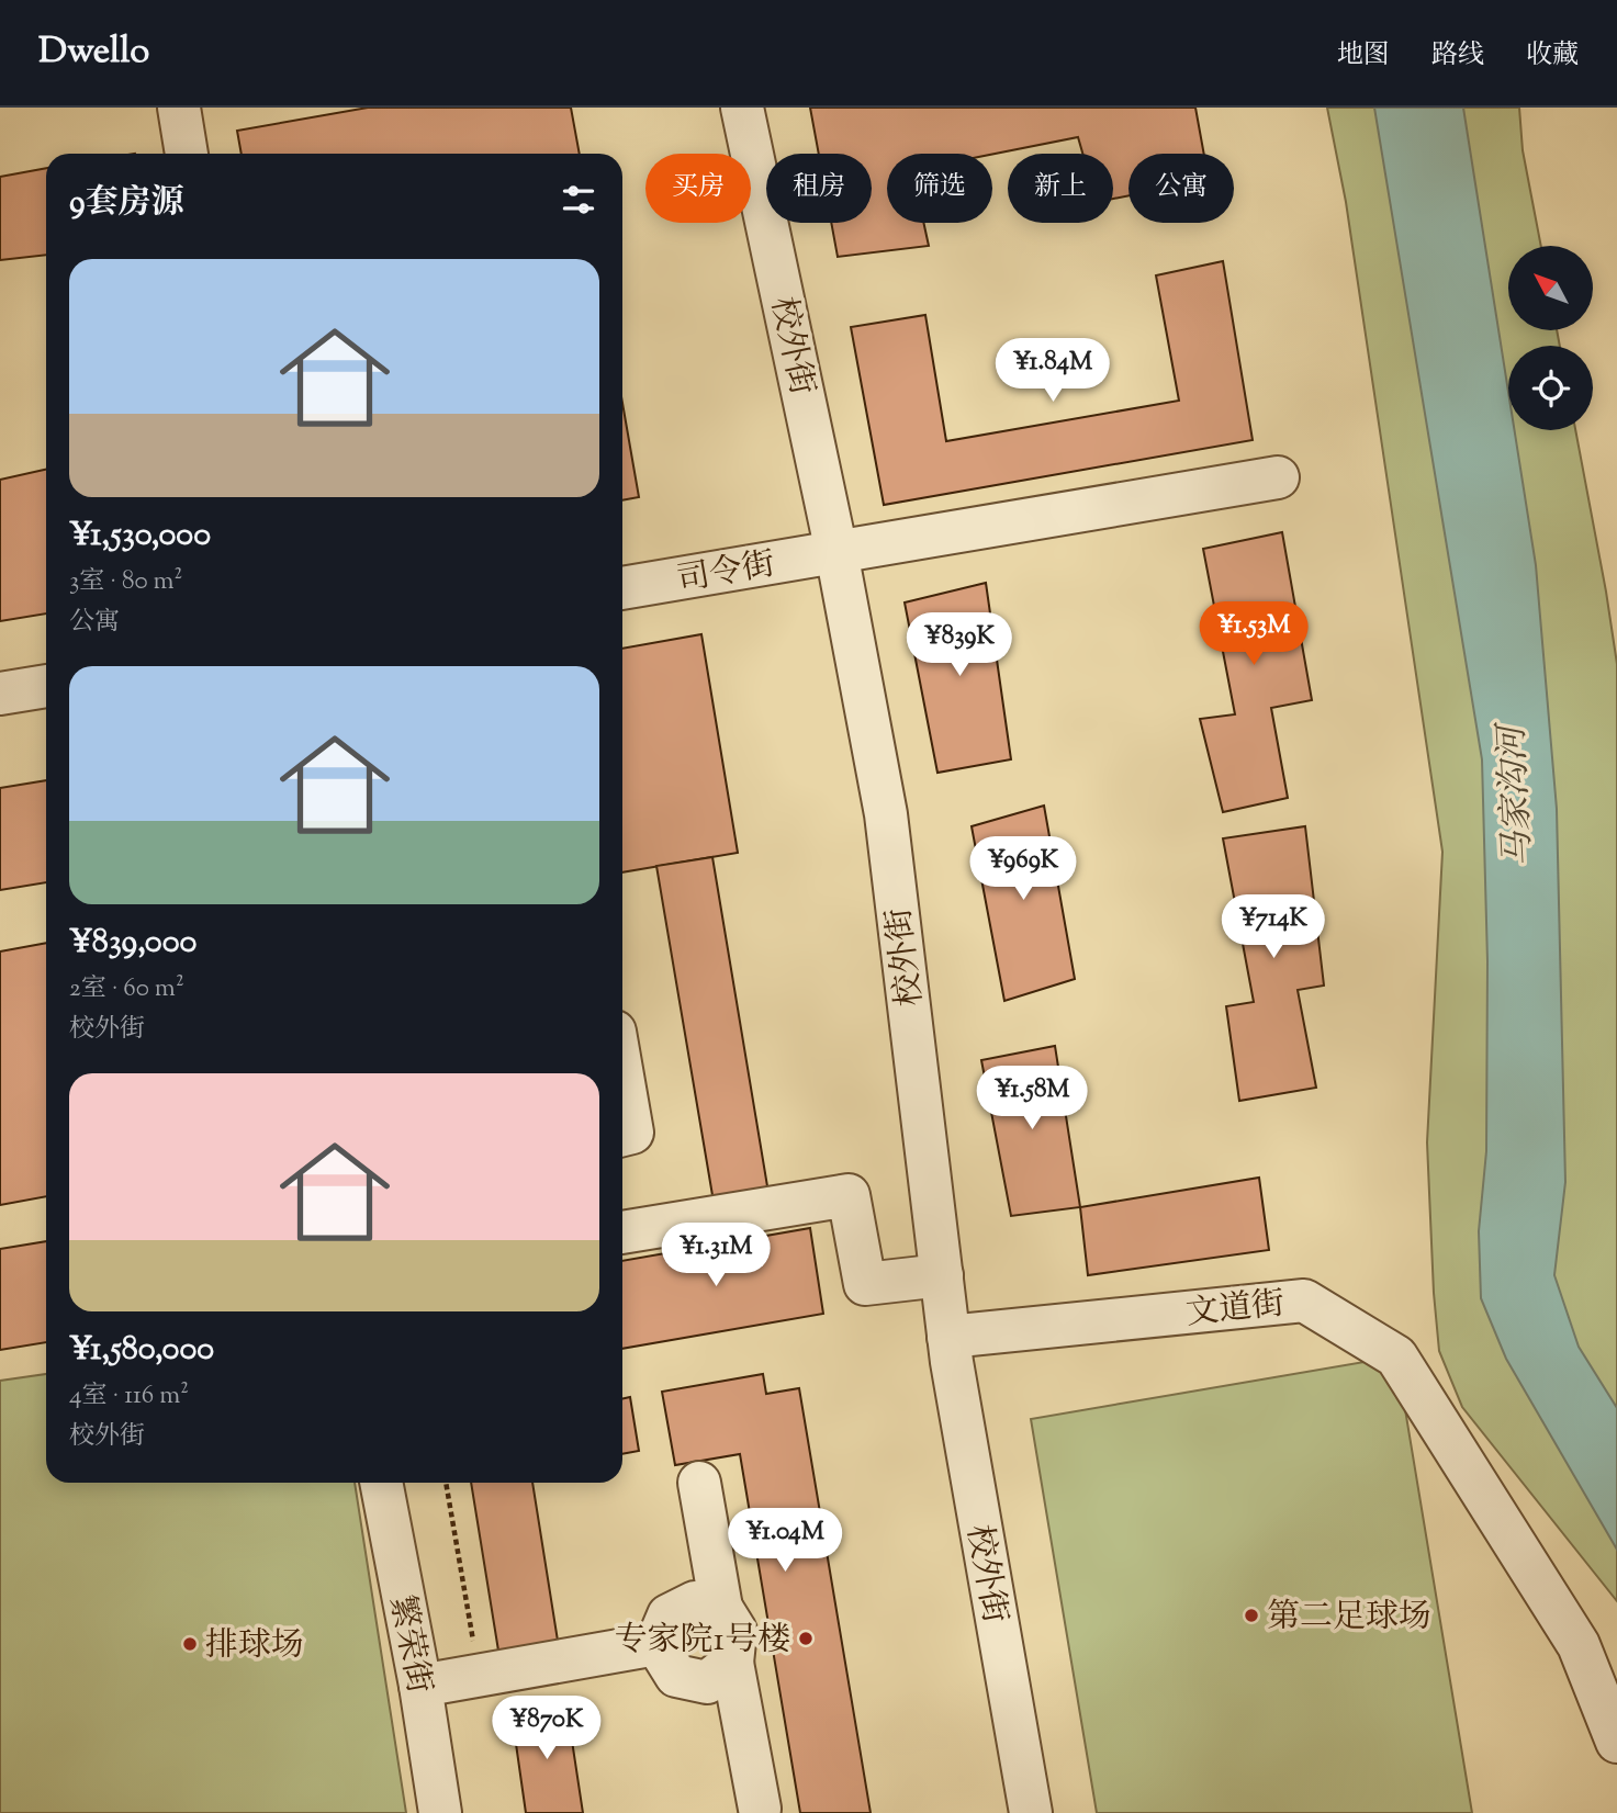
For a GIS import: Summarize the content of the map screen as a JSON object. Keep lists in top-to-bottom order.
{
  "streets": {
    "street": [
      "校外街",
      "司令街",
      "文道街",
      "繁荣街"
    ]
  },
  "crossings": [
    ["校外街", "司令街"],
    ["校外街", "文道街"]
  ],
  "water": ["马家沟河"],
  "places": ["第二足球场", "专家院1号楼", "排球场"],
  "north": "top left",
  "page": {
    "header": "Dwello",
    "nav": ["地图", "路线", "收藏"],
    "chip": [
      "买房",
      "租房",
      "筛选",
      "新上",
      "公寓"
    ],
    "heading": "9套房源",
    "list": [
      {
        "name": "¥1,530,000",
        "note": "3室 · 80 m² · 公寓"
      },
      {
        "name": "¥839,000",
        "note": "2室 · 60 m² · 校外街"
      },
      {
        "name": "¥1,580,000",
        "note": "4室 · 116 m² · 校外街"
      }
    ],
    "price": [
      "¥1.84M",
      "¥1.53M",
      "¥839K",
      "¥969K",
      "¥714K",
      "¥1.58M",
      "¥1.31M",
      "¥1.04M",
      "¥870K"
    ]
  }
}
